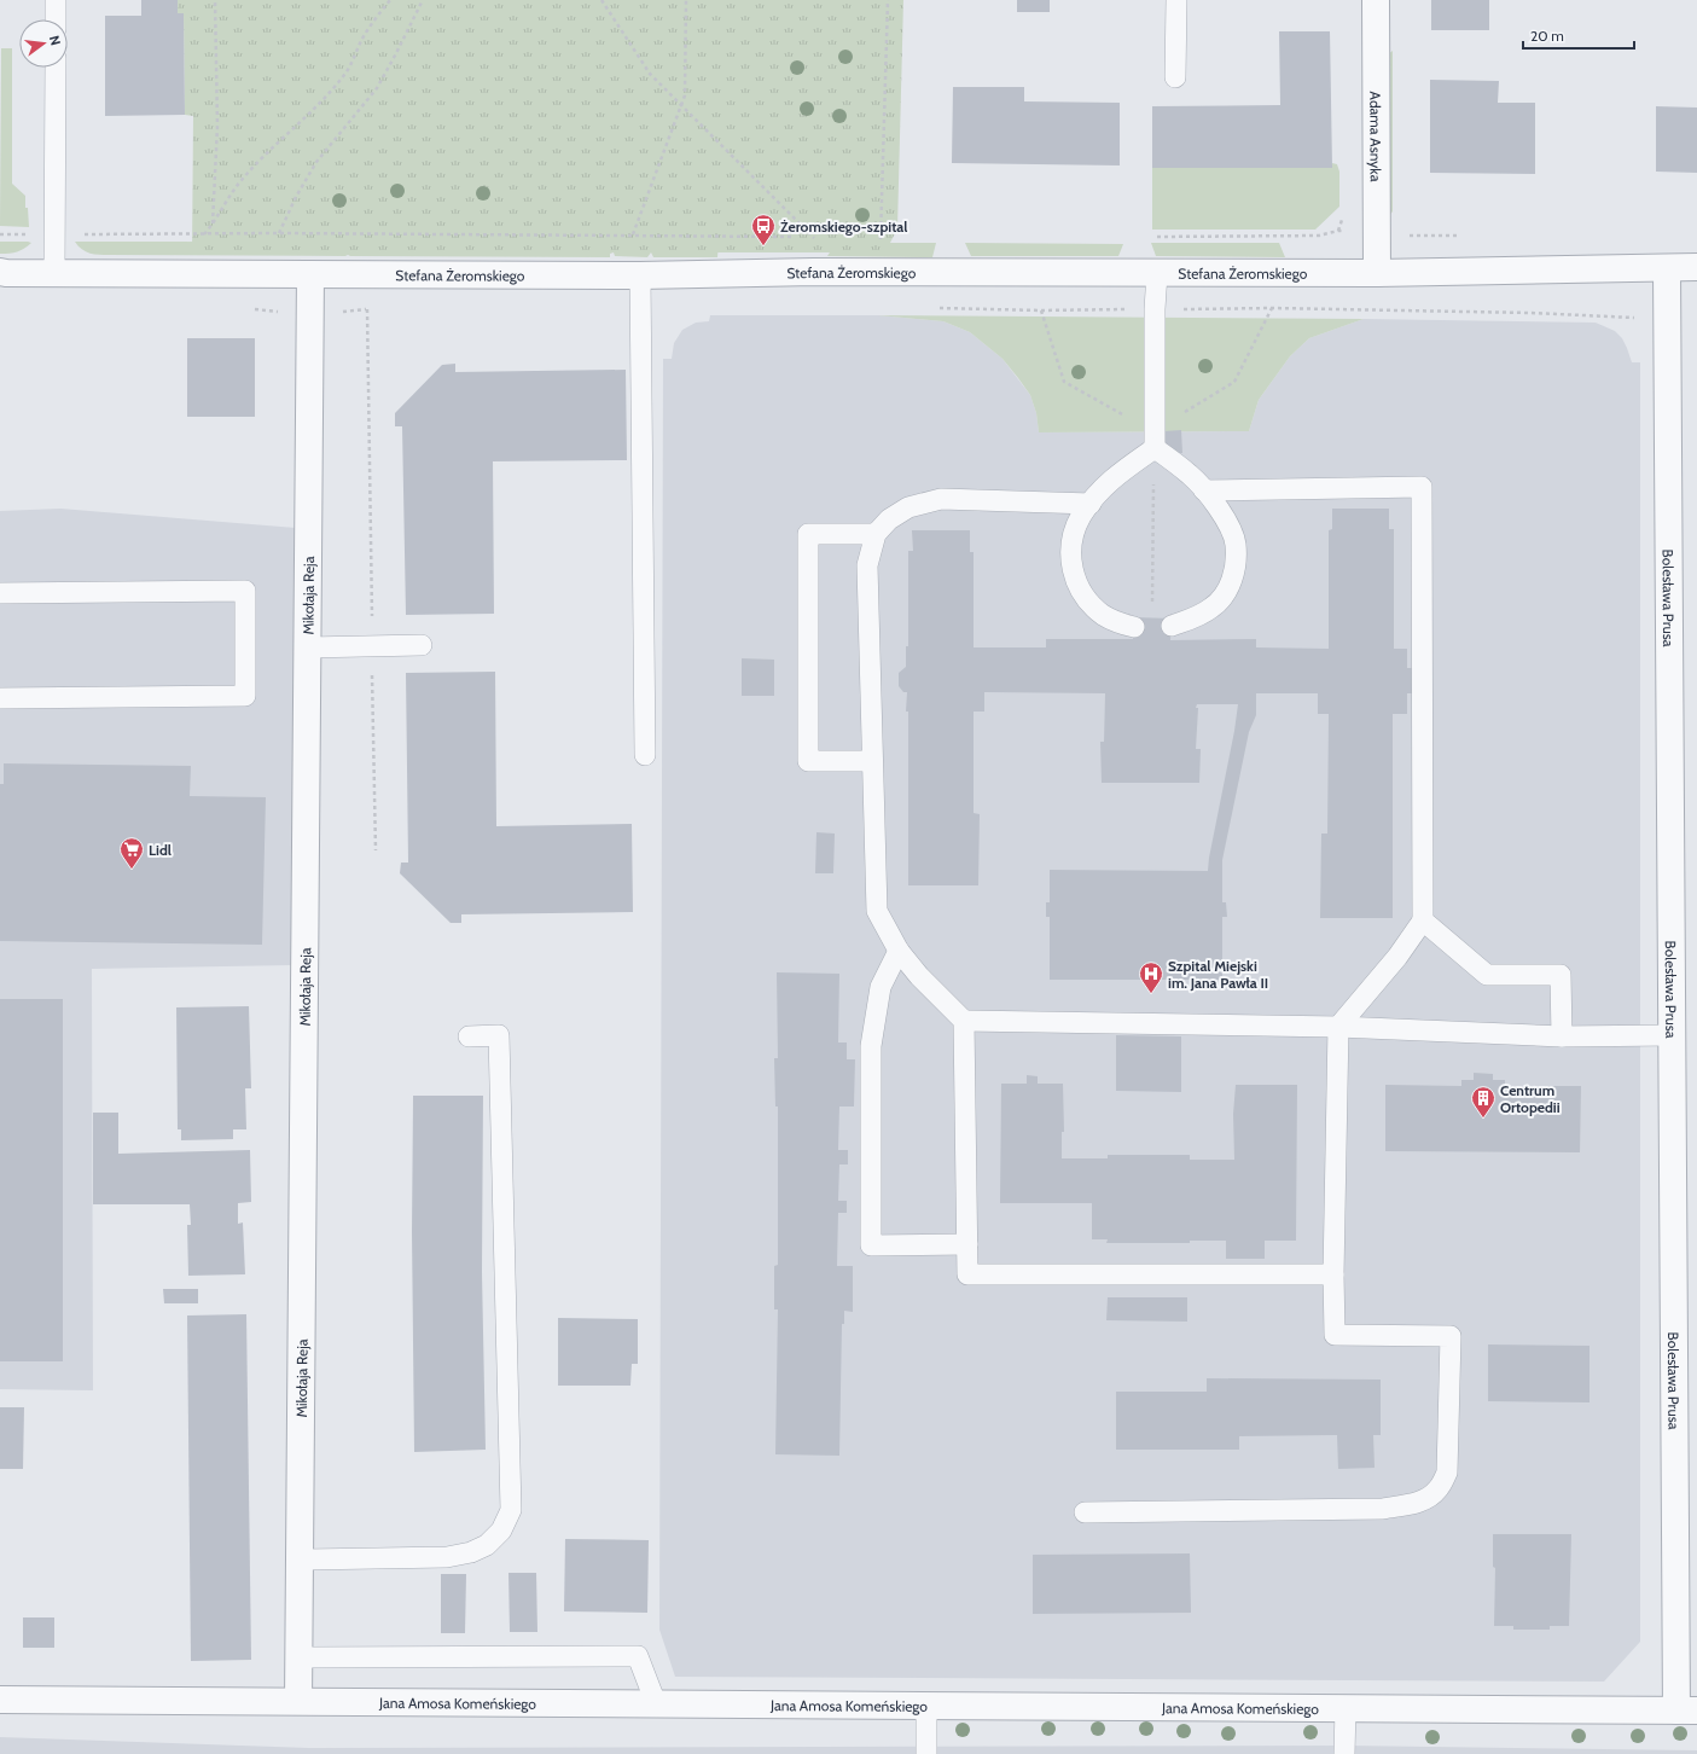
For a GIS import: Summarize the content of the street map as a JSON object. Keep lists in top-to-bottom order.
{
  "streets": {
    "street": [
      "Adama Asnyka",
      "Stefana Żeromskiego",
      "Mikołaja Reja",
      "Bolesława Prusa",
      "Jana Amosa Komeńskiego"
    ]
  },
  "crossings": [
    ["Adama Asnyka", "Stefana Żeromskiego"],
    ["Stefana Żeromskiego", "Mikołaja Reja"],
    ["Stefana Żeromskiego", "Bolesława Prusa"],
    ["Mikołaja Reja", "Jana Amosa Komeńskiego"],
    ["Bolesława Prusa", "Jana Amosa Komeńskiego"]
  ],
  "places": {
    "bus stop": ["Żeromskiego-szpital"],
    "supermarket": ["Lidl"],
    "hospital": ["Szpital Miejski im. Jana Pawła II"],
    "building": ["Centrum Ortopedii"]
  },
  "scale_bar": "20 m",
  "north": "right"
}
